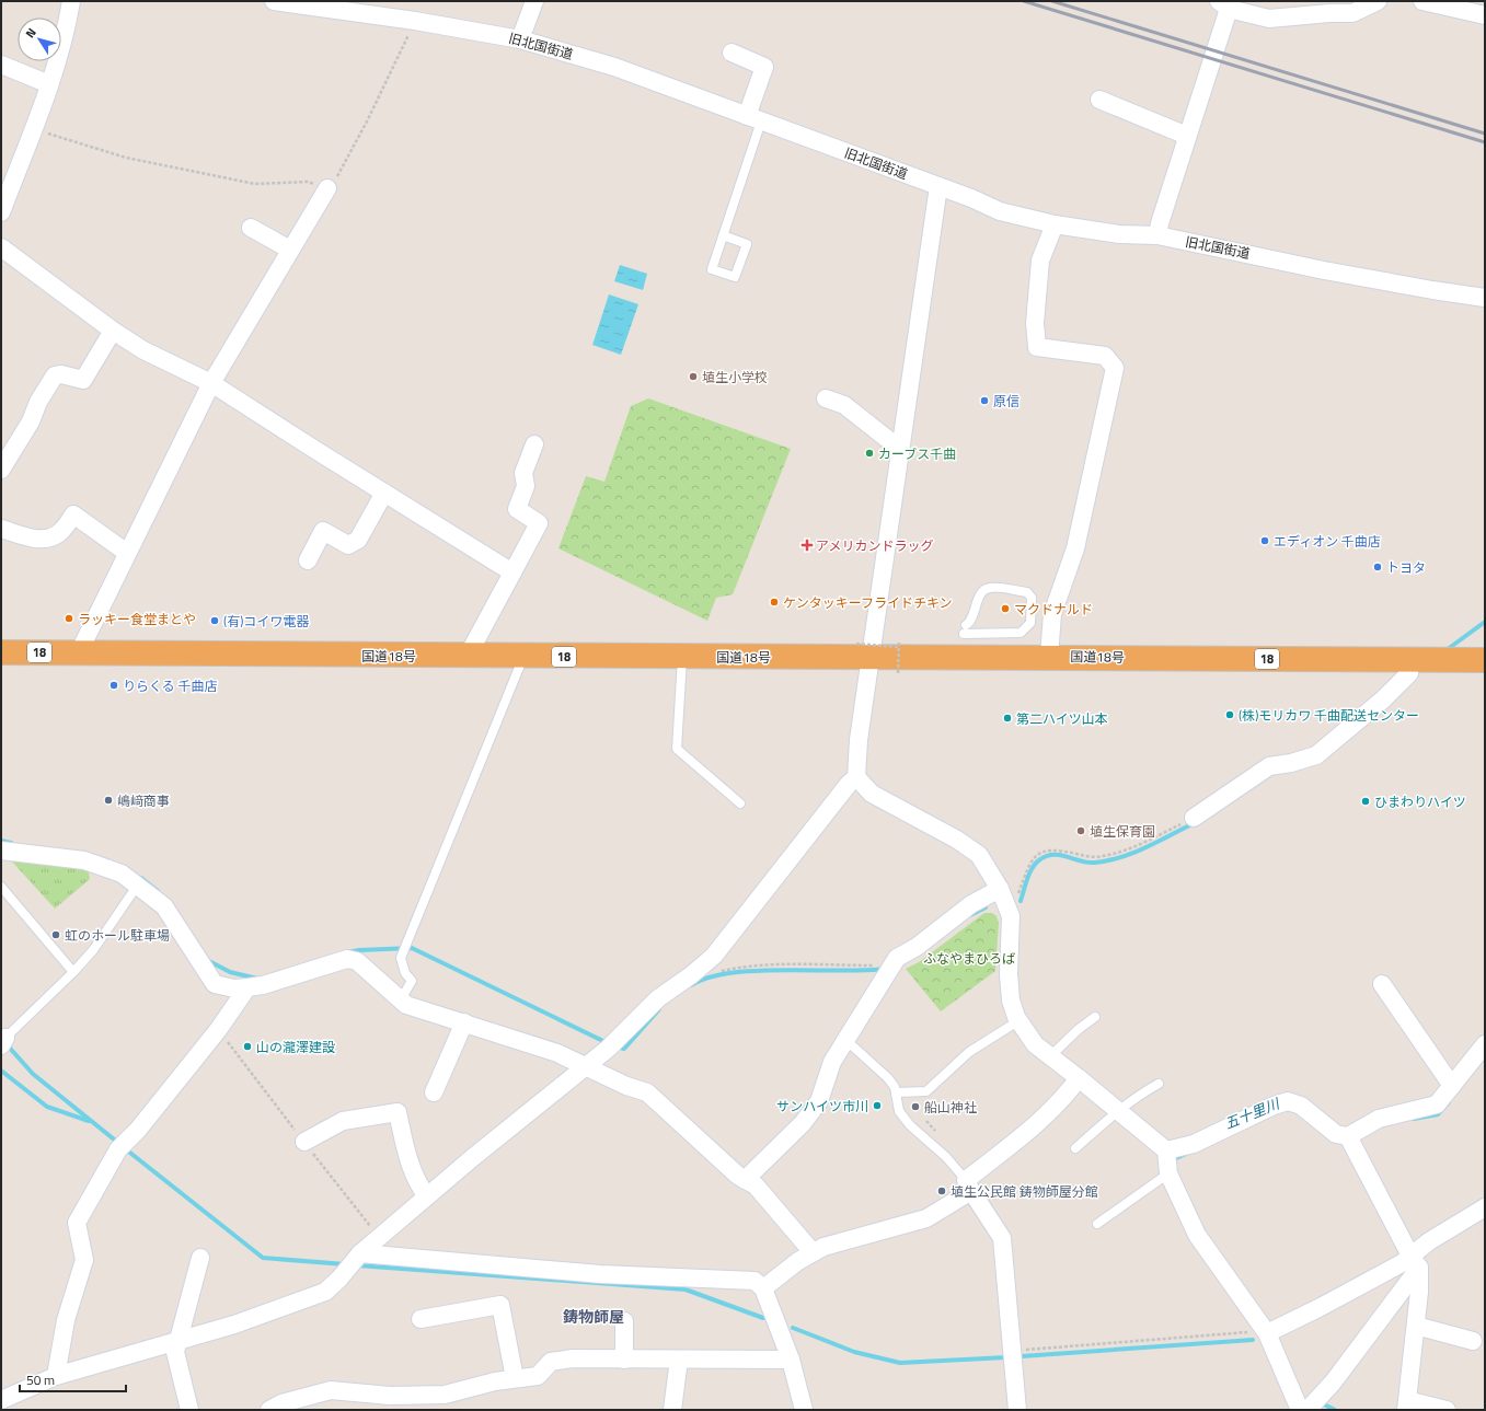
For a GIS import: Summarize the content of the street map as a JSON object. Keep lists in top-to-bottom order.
{
  "streets": {
    "highway": ["18", "国道18号"],
    "street": ["旧北国街道"]
  },
  "districts": ["鋳物師屋"],
  "water": ["五十里川"],
  "parks": ["ふなやまひろば"],
  "places": {
    "other": [
      "埴生小学校",
      "原信",
      "カーブス千曲",
      "エディオン 千曲店",
      "トヨタ",
      "ケンタッキーフライドチキン",
      "マクドナルド",
      "ラッキー食堂まとや",
      "(有)コイワ電器",
      "りらくる 千曲店",
      "(株)モリカワ 千曲配送センター",
      "第二ハイツ山本",
      "嶋﨑商事",
      "ひまわりハイツ",
      "埴生保育園",
      "虹のホール駐車場",
      "山の瀧澤建設",
      "サンハイツ市川",
      "船山神社",
      "埴生公民館 鋳物師屋分館"
    ],
    "health": ["アメリカンドラッグ"]
  },
  "scale_bar": "50 m",
  "north": "top left"
}
